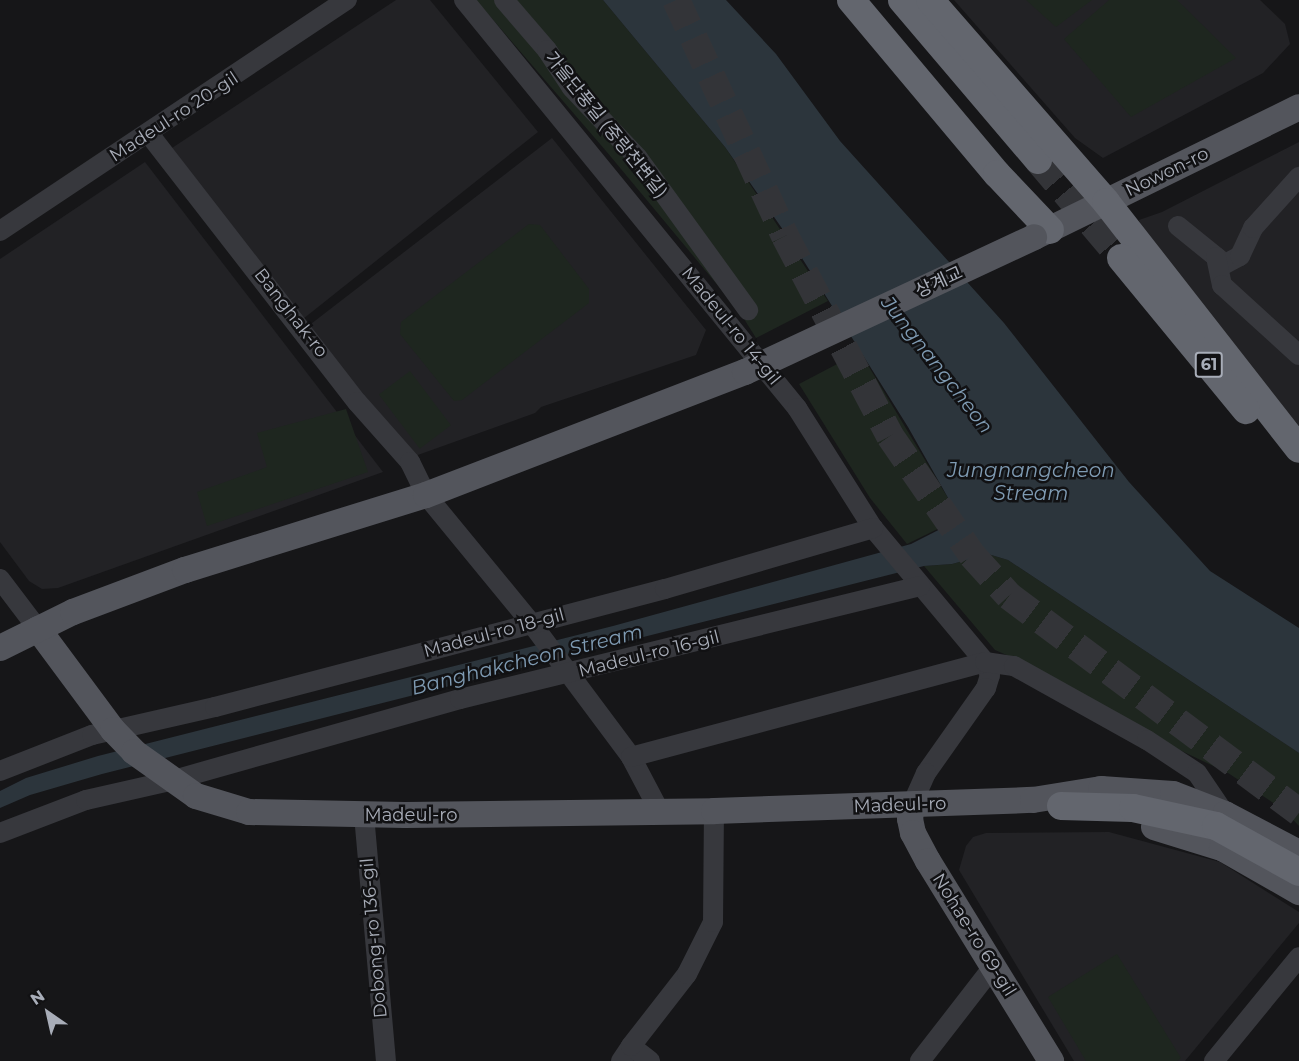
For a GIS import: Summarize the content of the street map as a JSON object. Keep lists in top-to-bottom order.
{
  "streets": {
    "highway": ["61"],
    "main road": [
      "Nowon-ro",
      "상계교",
      "Madeul-ro",
      "Nohae-ro 69-gil"
    ],
    "street": [
      "Madeul-ro 20-gil",
      "가을단풍길 (중랑천변길)",
      "Banghak-ro",
      "Madeul-ro 14-gil",
      "Madeul-ro 18-gil",
      "Madeul-ro 16-gil",
      "Dobong-ro 136-gil"
    ]
  },
  "crossings": [
    ["Madeul-ro 20-gil", "Banghak-ro"],
    ["Nowon-ro", "상계교"],
    ["상계교", "Banghak-ro"],
    ["Banghak-ro", "Madeul-ro 18-gil"],
    ["Banghak-ro", "Madeul-ro 16-gil"],
    ["Madeul-ro 14-gil", "Madeul-ro 18-gil"],
    ["Madeul-ro 14-gil", "Madeul-ro 16-gil"],
    ["Madeul-ro 18-gil", "Madeul-ro"],
    ["Madeul-ro 16-gil", "Madeul-ro"],
    ["Madeul-ro", "Nohae-ro 69-gil"],
    ["Madeul-ro", "Dobong-ro 136-gil"]
  ],
  "water": ["Jungnangcheon", "Jungnangcheon Stream", "Banghakcheon Stream"],
  "north": "top left"
}
